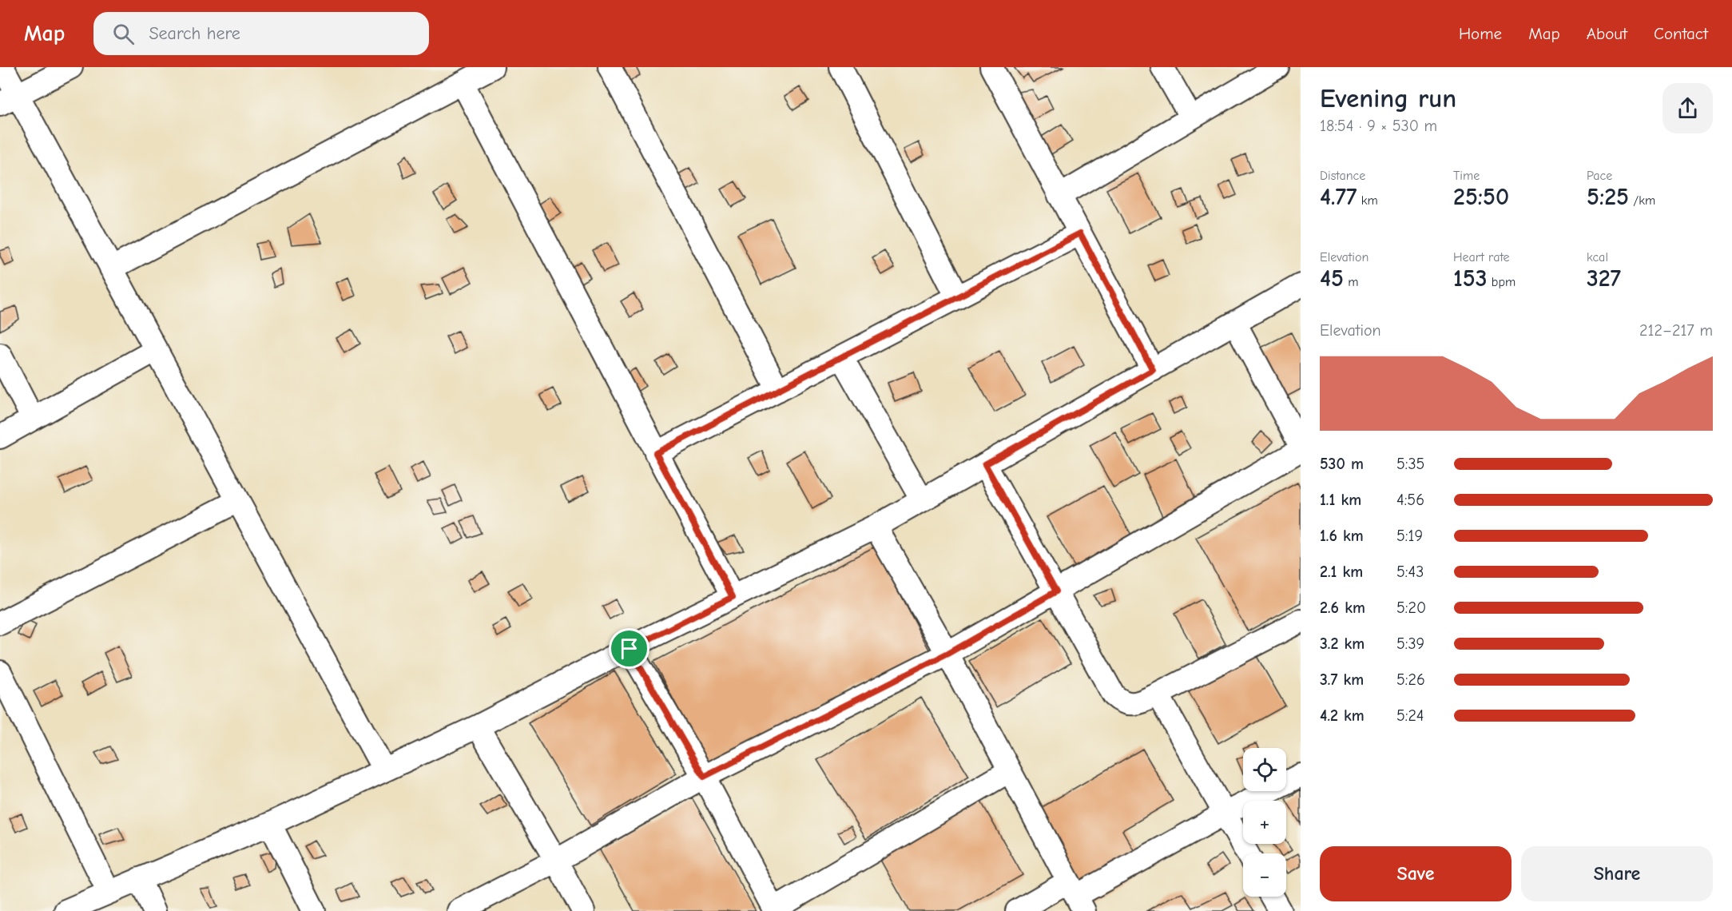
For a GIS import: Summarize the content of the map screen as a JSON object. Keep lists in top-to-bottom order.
{
  "page": {
    "header": "Map",
    "search": "Search here",
    "nav": [
      "Home",
      "Map",
      "About",
      "Contact"
    ],
    "heading": ["Evening run", "18:54 · 9 × 530 m"],
    "stats": [
      ["Distance", "4.77 km"],
      ["Time", "25:50"],
      ["Pace", "5:25 /km"],
      ["Elevation", "45 m"],
      ["Heart rate", "153 bpm"],
      ["kcal", "327"]
    ],
    "chart": ["Elevation", "212–217 m"],
    "list": [
      {
        "name": "530 m",
        "note": "5:35"
      },
      {
        "name": "1.1 km",
        "note": "4:56"
      },
      {
        "name": "1.6 km",
        "note": "5:19"
      },
      {
        "name": "2.1 km",
        "note": "5:43"
      },
      {
        "name": "2.6 km",
        "note": "5:20"
      },
      {
        "name": "3.2 km",
        "note": "5:39"
      },
      {
        "name": "3.7 km",
        "note": "5:26"
      },
      {
        "name": "4.2 km",
        "note": "5:24"
      }
    ],
    "map_buttons": ["+", "−"],
    "buttons": ["Save", "Share"]
  }
}
